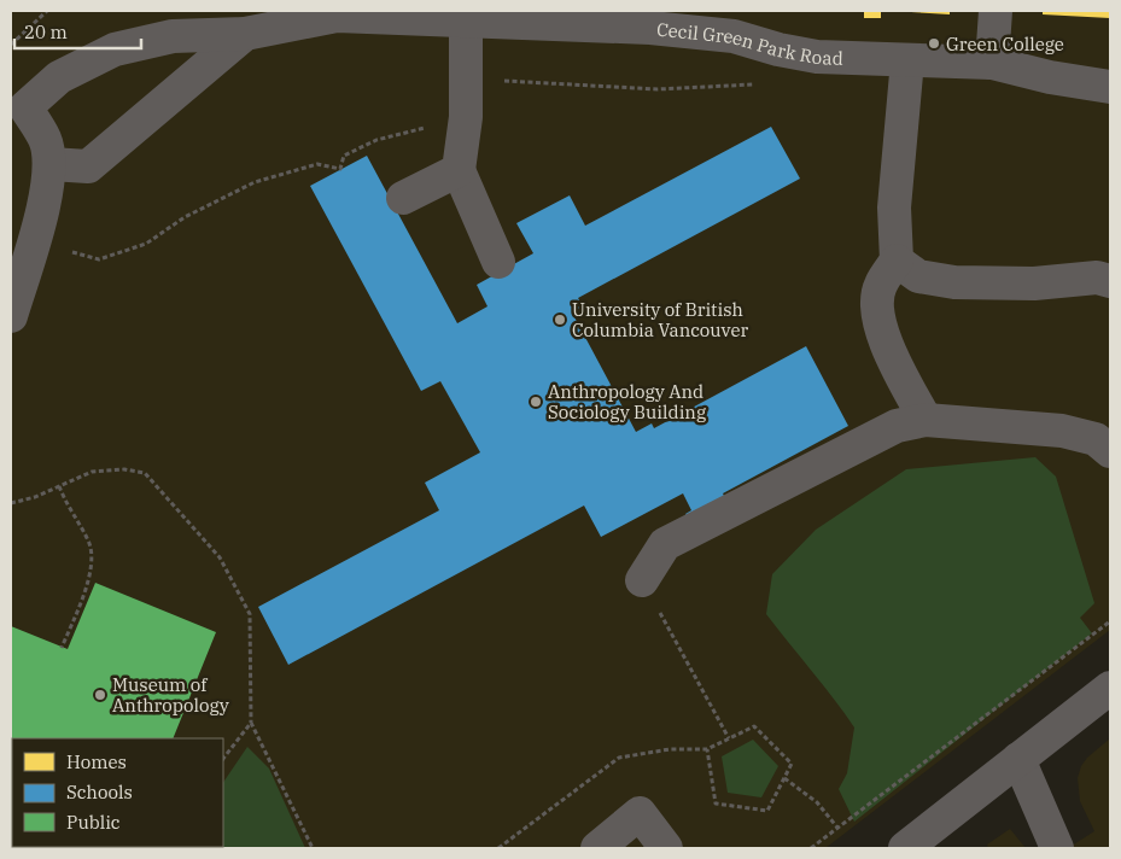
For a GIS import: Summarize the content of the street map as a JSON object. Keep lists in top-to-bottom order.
{
  "streets": {
    "street": ["Cecil Green Park Road"]
  },
  "places": [
    "Green College",
    "University of British Columbia Vancouver",
    "Anthropology And Sociology Building",
    "Museum of Anthropology"
  ],
  "legend": ["Homes", "Schools", "Public"],
  "scale_bar": "20 m"
}
